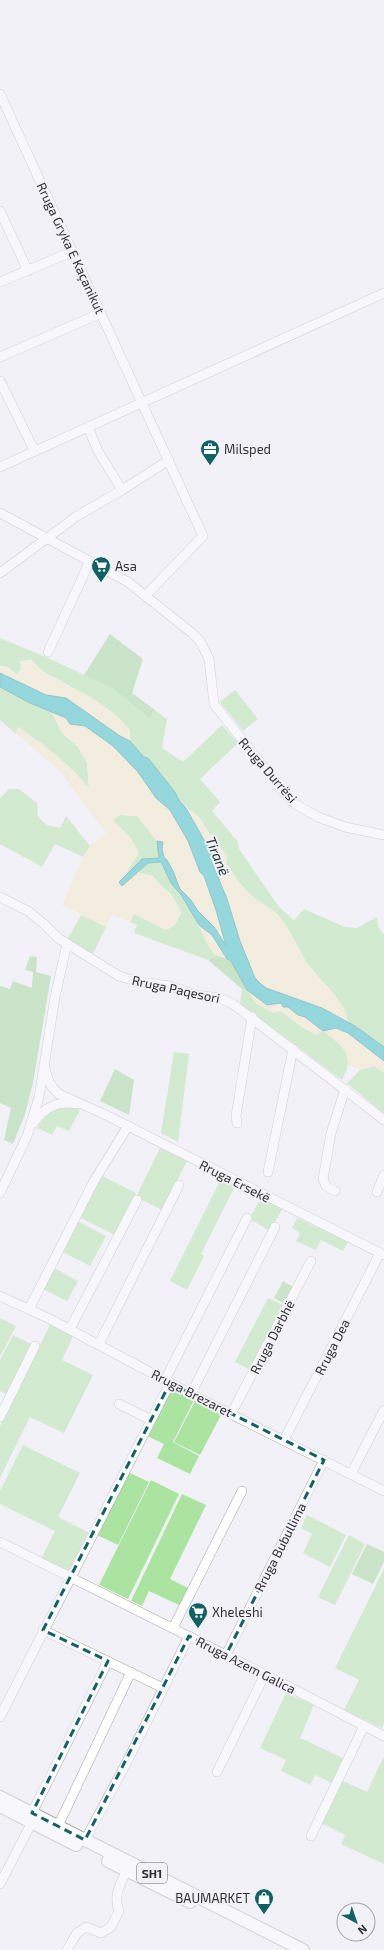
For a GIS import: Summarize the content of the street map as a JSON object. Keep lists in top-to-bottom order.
{
  "streets": {
    "main road": ["SH1"],
    "street": [
      "Rruga Gryka E Kaçanikut",
      "Rruga Durrësi",
      "Rruga Paqesori",
      "Rruga Ersekë",
      "Rruga Darbhë",
      "Rruga Dea",
      "Rruga Brezaret",
      "Rruga Bubullima",
      "Rruga Azem Galica"
    ]
  },
  "crossings": [
    ["Rruga Gryka E Kaçanikut", "Rruga Durrësi"],
    ["Rruga Ersekë", "Rruga Dea"],
    ["Rruga Darbhë", "Rruga Brezaret"],
    ["Rruga Dea", "Rruga Brezaret"],
    ["Rruga Brezaret", "Rruga Bubullima"],
    ["Rruga Bubullima", "Rruga Azem Galica"]
  ],
  "water": ["Tiranë"],
  "places": {
    "office": ["Milsped"],
    "supermarket": ["Asa", "Xheleshi"],
    "shop": ["BAUMARKET"]
  },
  "north": "bottom right"
}
